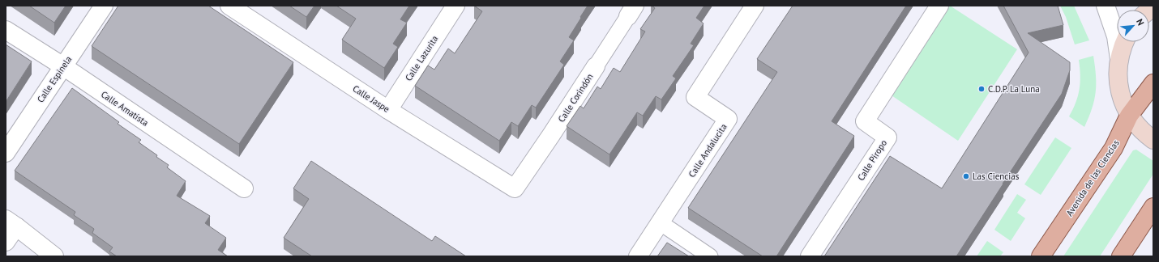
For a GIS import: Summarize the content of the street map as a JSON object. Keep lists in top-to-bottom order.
{
  "streets": {
    "main road": ["Avenida de las Ciencias"],
    "street": [
      "Calle Lazurita",
      "Calle Espinela",
      "Calle Corindón",
      "Calle Jaspe",
      "Calle Amatista",
      "Calle Andalucita",
      "Calle Piropo"
    ]
  },
  "crossings": [
    ["Calle Lazurita", "Calle Jaspe"],
    ["Calle Espinela", "Calle Amatista"],
    ["Calle Corindón", "Calle Jaspe"]
  ],
  "places": ["C.D.P. La Luna", "Las Ciencias"],
  "north": "top right"
}
